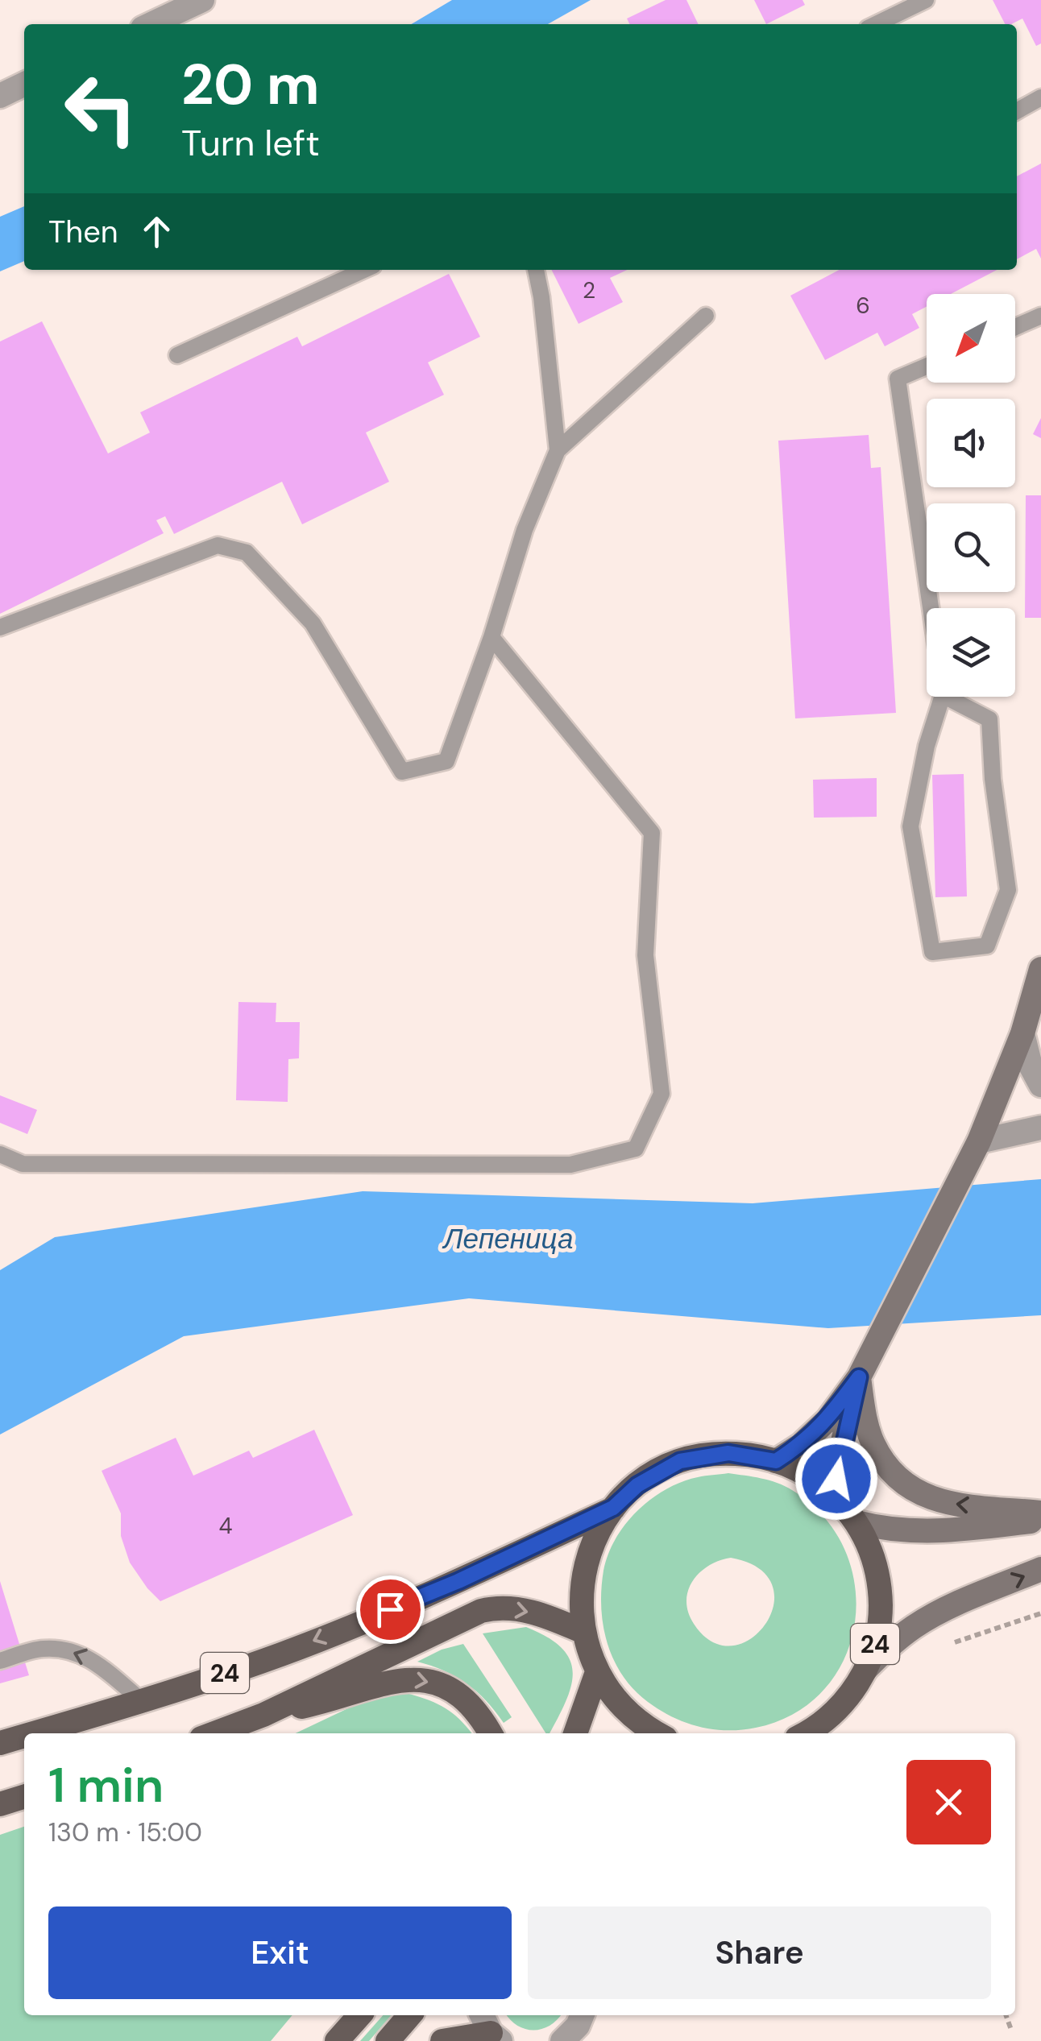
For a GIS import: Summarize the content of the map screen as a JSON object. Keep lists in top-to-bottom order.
{
  "streets": {
    "main road": ["24"]
  },
  "water": ["Лепеница"],
  "house_numbers": ["2", "6", "4"],
  "north": "bottom left",
  "page": {
    "turn": ["20 m", "Turn left"],
    "then": "Then",
    "heading": ["1 min", "130 m · 15:00"],
    "buttons": ["Exit", "Share"]
  }
}
